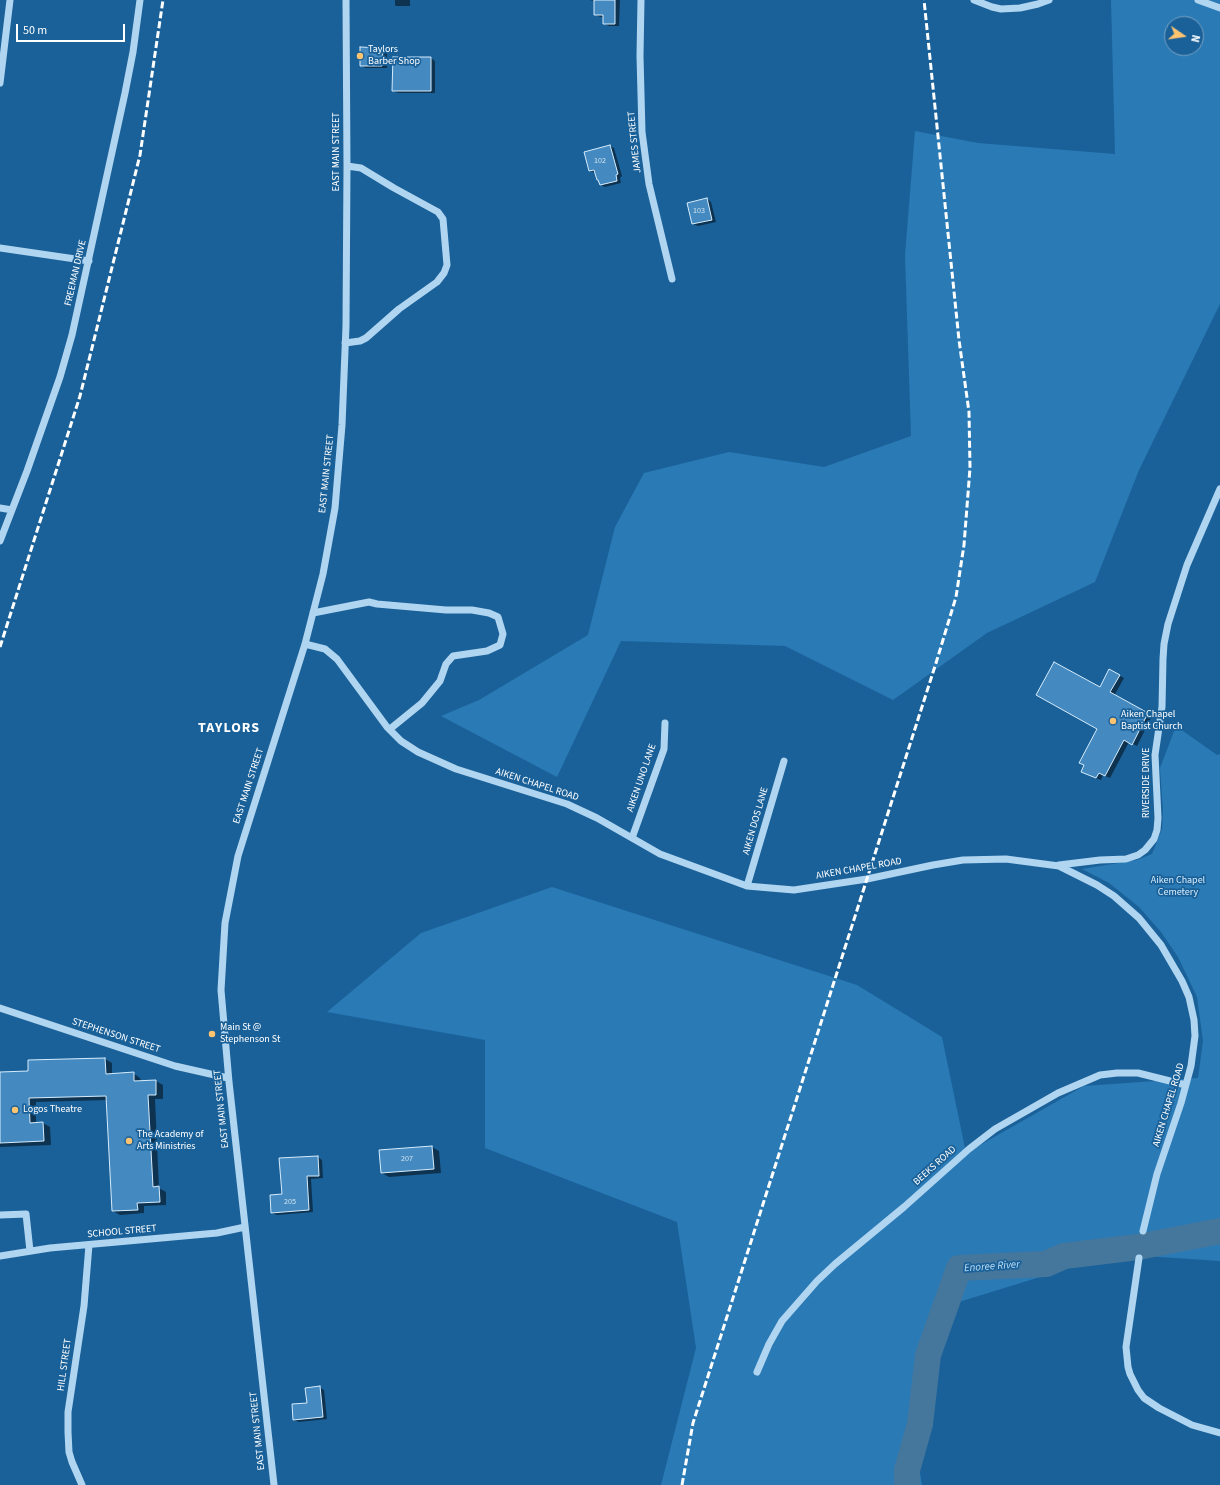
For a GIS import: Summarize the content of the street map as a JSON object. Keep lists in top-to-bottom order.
{
  "streets": {
    "street": [
      "JAMES STREET",
      "EAST MAIN STREET",
      "FREEMAN DRIVE",
      "AIKEN UNO LANE",
      "RIVERSIDE DRIVE",
      "AIKEN CHAPEL ROAD",
      "AIKEN DOS LANE",
      "STEPHENSON STREET",
      "BEEKS ROAD",
      "SCHOOL STREET",
      "HILL STREET"
    ]
  },
  "crossings": [
    ["EAST MAIN STREET", "AIKEN CHAPEL ROAD"],
    ["EAST MAIN STREET", "STEPHENSON STREET"],
    ["EAST MAIN STREET", "SCHOOL STREET"],
    ["AIKEN UNO LANE", "AIKEN CHAPEL ROAD"],
    ["RIVERSIDE DRIVE", "AIKEN CHAPEL ROAD"],
    ["AIKEN CHAPEL ROAD", "AIKEN DOS LANE"],
    ["AIKEN CHAPEL ROAD", "BEEKS ROAD"],
    ["SCHOOL STREET", "HILL STREET"]
  ],
  "districts": ["TAYLORS"],
  "water": ["Enoree River"],
  "parks": ["Aiken Chapel Cemetery"],
  "places": [
    "Taylors Barber Shop",
    "Aiken Chapel Baptist Church",
    "Main St @ Stephenson St",
    "Logos Theatre",
    "The Academy of Arts Ministries"
  ],
  "house_numbers": [
    "102",
    "103",
    "207",
    "205"
  ],
  "scale_bar": "50 m",
  "north": "right"
}
